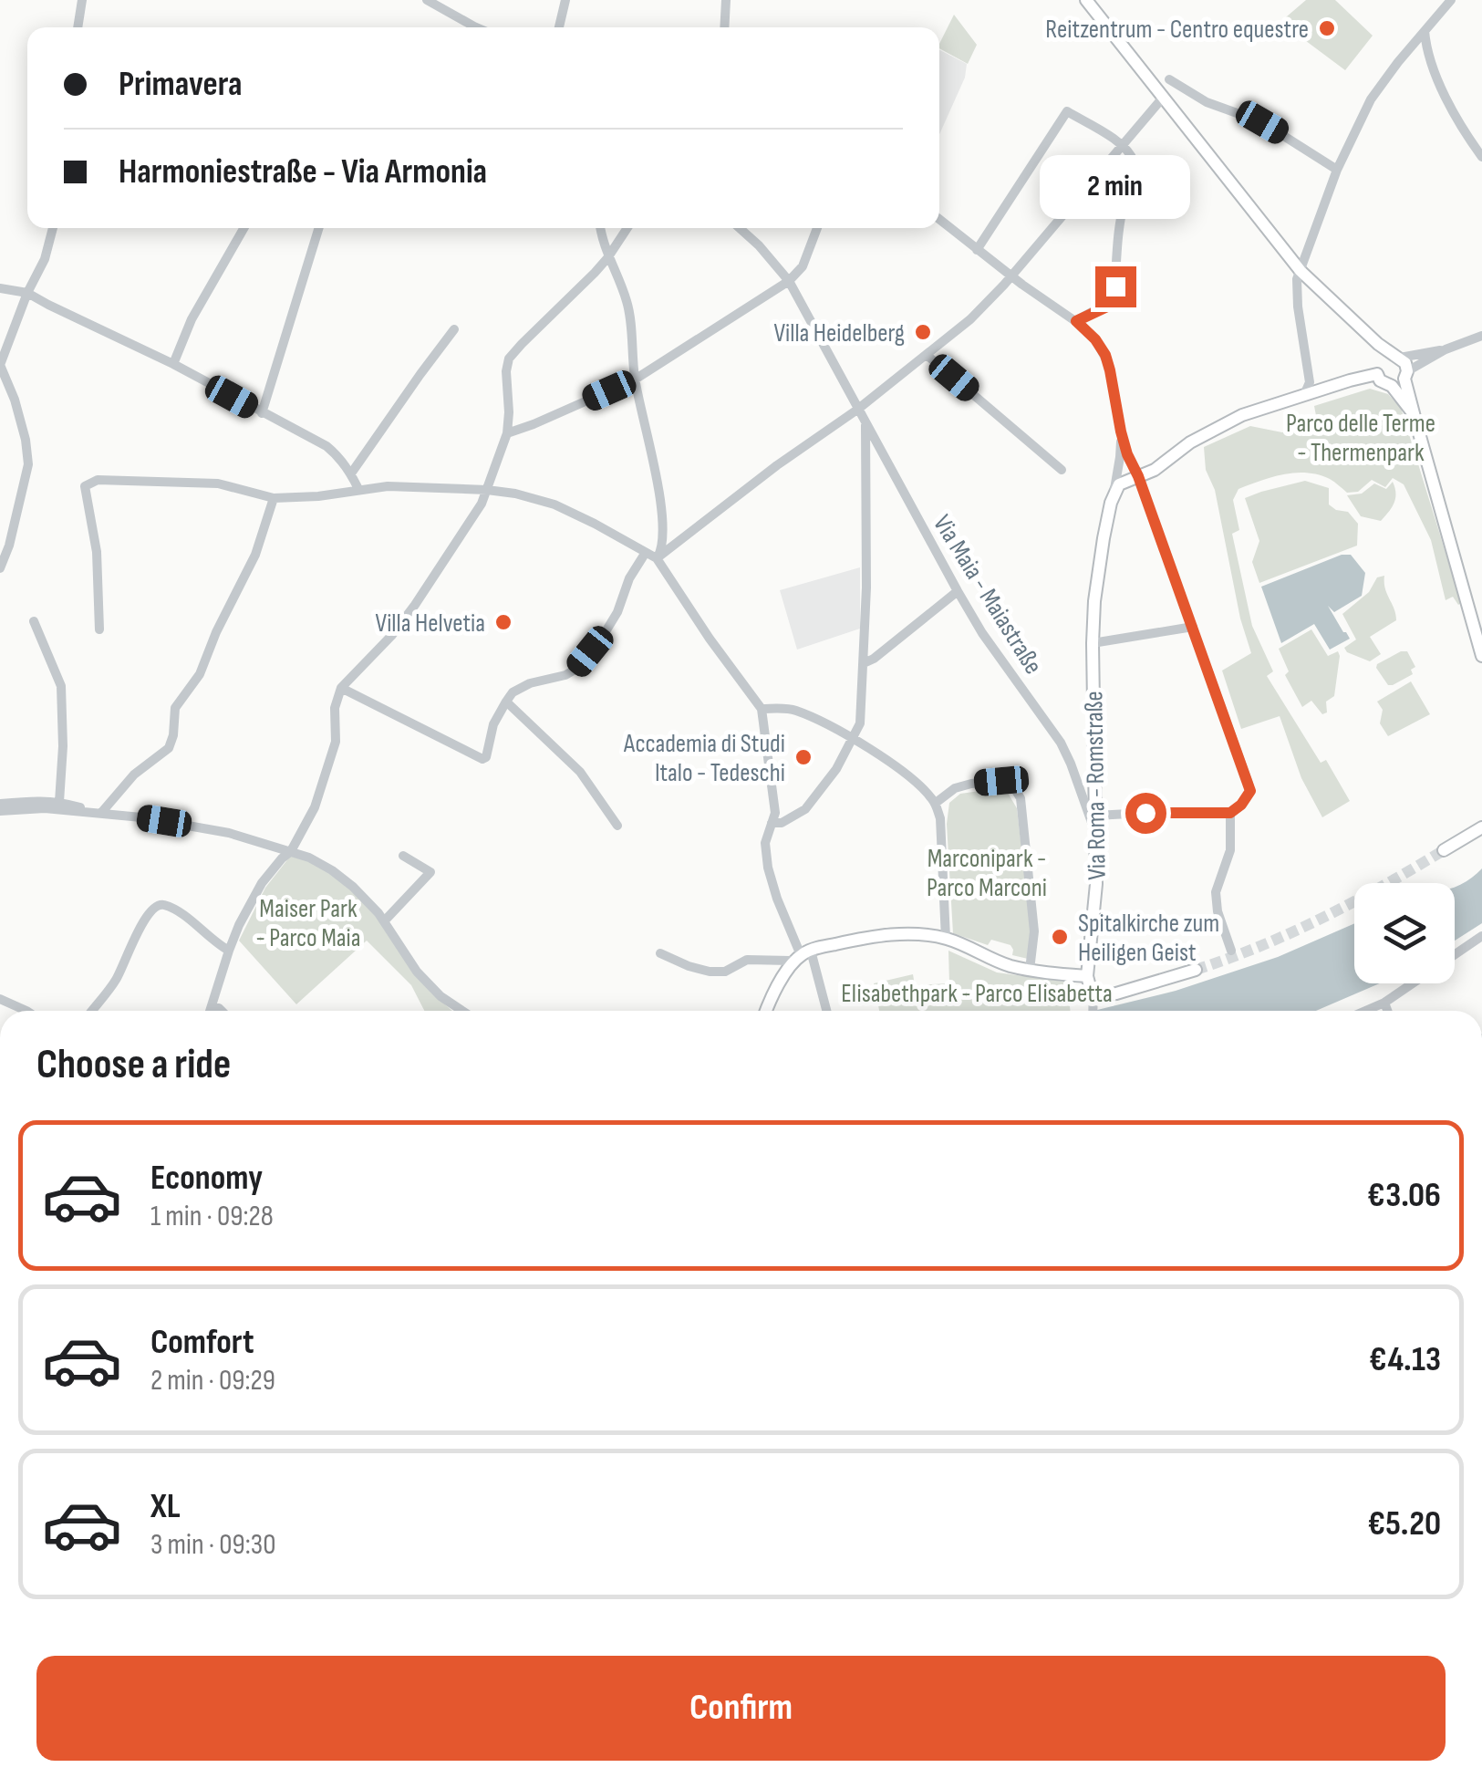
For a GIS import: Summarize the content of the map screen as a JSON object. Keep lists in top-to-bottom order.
{
  "streets": {
    "main road": ["Via Roma - Romstraße"],
    "street": ["Via Maia - Maiastraße"]
  },
  "crossings": [
    ["Via Maia - Maiastraße", "Via Roma - Romstraße"]
  ],
  "parks": [
    "Parco delle Terme - Thermenpark",
    "Marconipark - Parco Marconi",
    "Maiser Park - Parco Maia",
    "Elisabethpark - Parco Elisabetta"
  ],
  "places": [
    "Reitzentrum - Centro equestre",
    "Villa Heidelberg",
    "Villa Helvetia",
    "Accademia di Studi Italo - Tedeschi",
    "Spitalkirche zum Heiligen Geist"
  ],
  "page": {
    "banner": ["Primavera", "Harmoniestraße - Via Armonia"],
    "bubble": "2 min",
    "heading": "Choose a ride",
    "list": [
      {
        "name": "Economy",
        "note": "1 min · 09:28",
        "value": "€3.06"
      },
      {
        "name": "Comfort",
        "note": "2 min · 09:29",
        "value": "€4.13"
      },
      {
        "name": "XL",
        "note": "3 min · 09:30",
        "value": "€5.20"
      }
    ],
    "buttons": "Confirm"
  }
}
